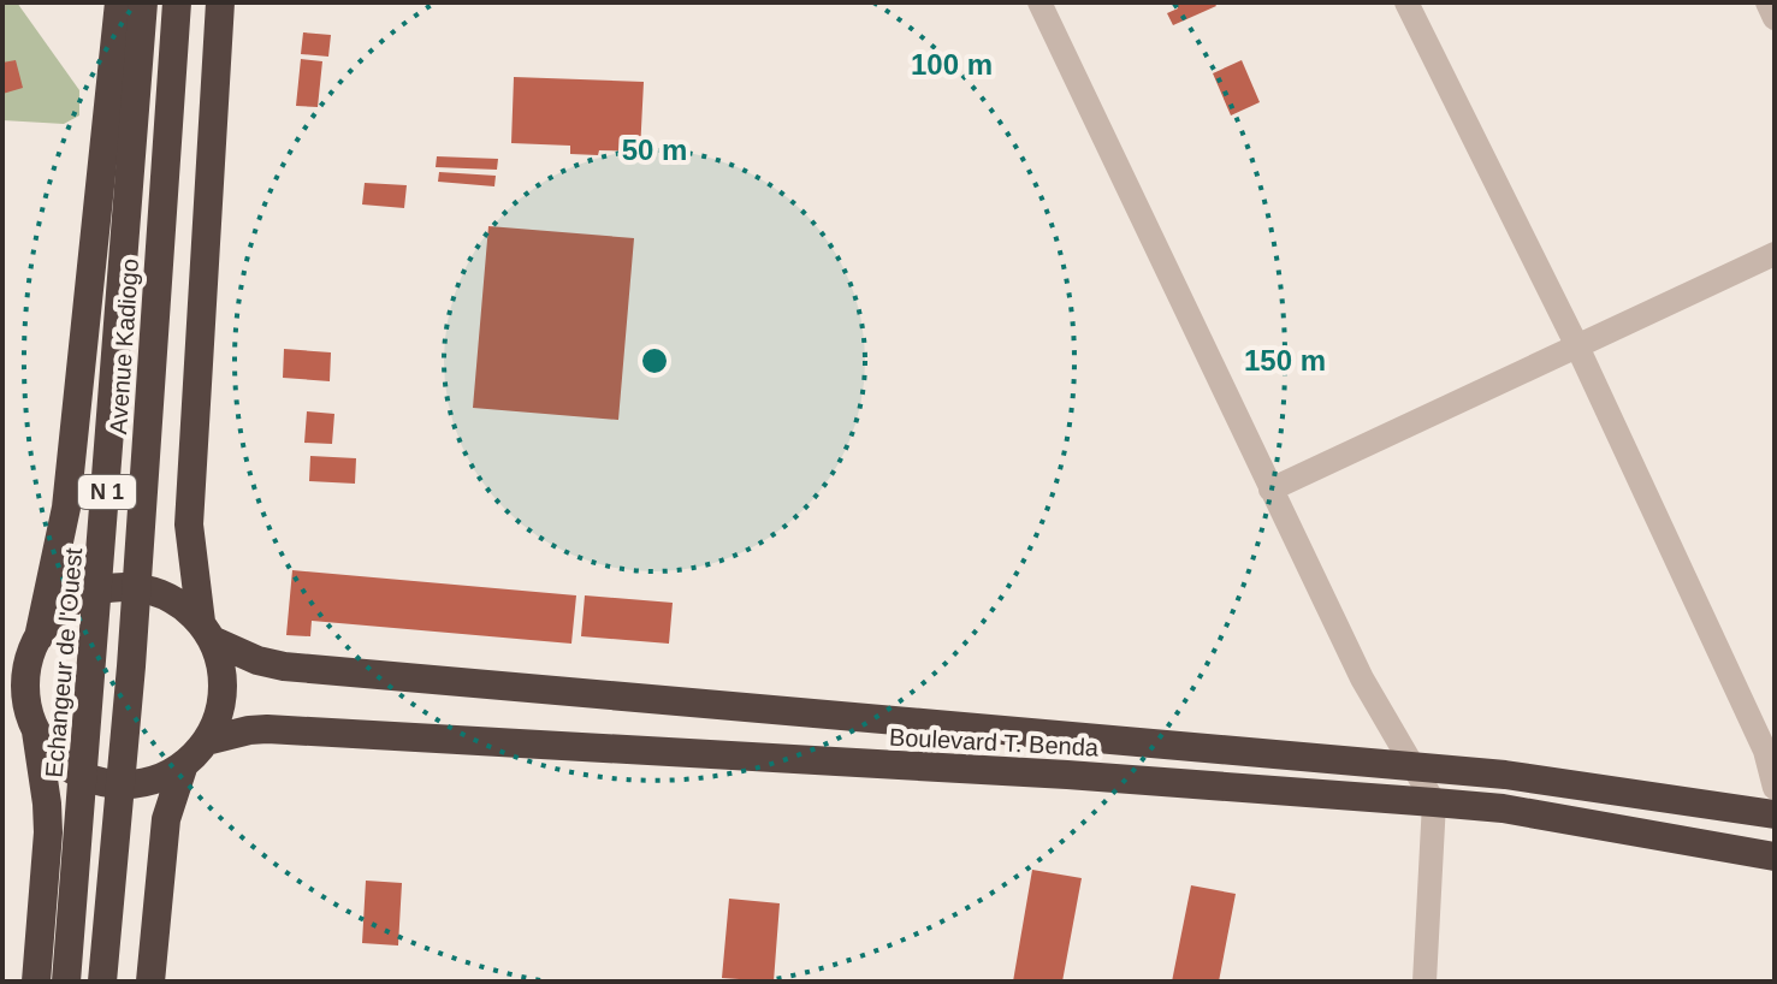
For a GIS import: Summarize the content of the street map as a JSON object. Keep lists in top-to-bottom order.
{
  "streets": {
    "highway": [
      "Avenue Kadiogo",
      "N 1",
      "Echangeur de l'Ouest",
      "Boulevard T. Benda"
    ]
  },
  "crossings": [
    ["N 1", "Boulevard T. Benda"]
  ],
  "rings": ["100 m", "50 m", "150 m"]
}
